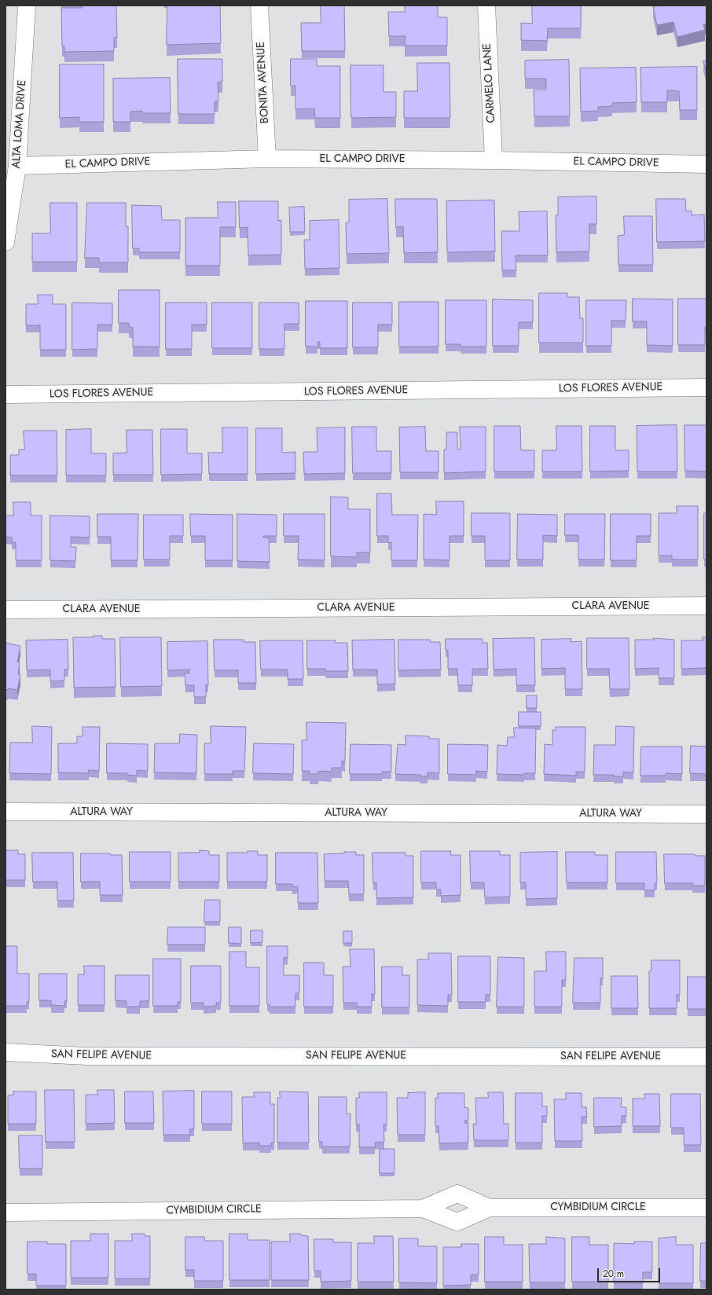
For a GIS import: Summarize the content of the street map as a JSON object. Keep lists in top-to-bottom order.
{
  "streets": {
    "street": [
      "BONITA AVENUE",
      "CARMELO LANE",
      "ALTA LOMA DRIVE",
      "EL CAMPO DRIVE",
      "LOS FLORES AVENUE",
      "CLARA AVENUE",
      "ALTURA WAY",
      "SAN FELIPE AVENUE",
      "CYMBIDIUM CIRCLE"
    ]
  },
  "crossings": [
    ["BONITA AVENUE", "EL CAMPO DRIVE"],
    ["CARMELO LANE", "EL CAMPO DRIVE"],
    ["ALTA LOMA DRIVE", "EL CAMPO DRIVE"]
  ],
  "scale_bar": "20 m"
}
